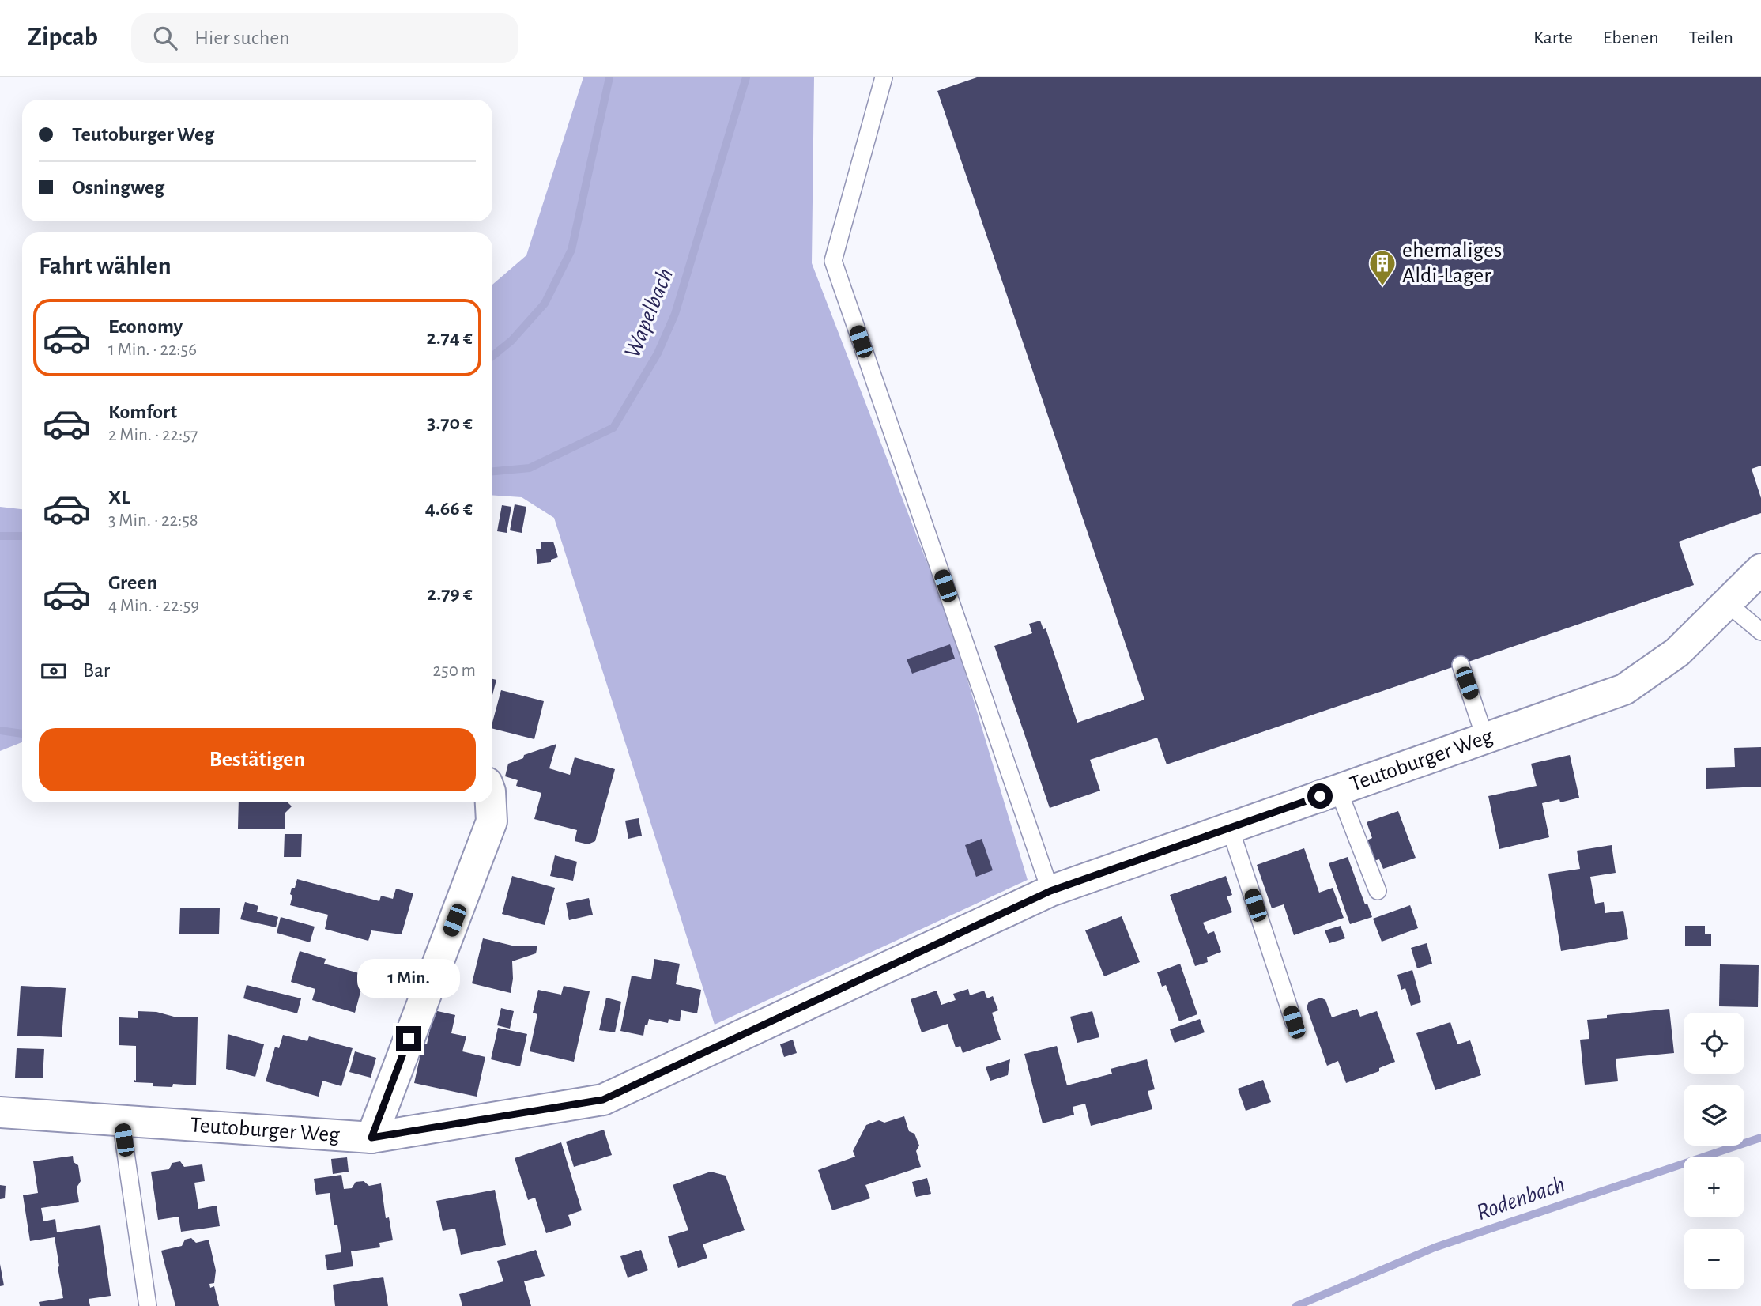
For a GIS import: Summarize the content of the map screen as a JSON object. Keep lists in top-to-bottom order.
{
  "streets": {
    "street": ["Teutoburger Weg"]
  },
  "water": ["Wapelbach", "Rodenbach"],
  "places": {
    "building": ["ehemaliges Aldi-Lager"]
  },
  "page": {
    "header": "Zipcab",
    "search": "Hier suchen",
    "nav": ["Karte", "Ebenen", "Teilen"],
    "banner": ["Teutoburger Weg", "Osningweg"],
    "heading": "Fahrt wählen",
    "list": [
      {
        "name": "Economy",
        "note": "1 Min. · 22:56",
        "value": "2.74 €"
      },
      {
        "name": "Komfort",
        "note": "2 Min. · 22:57",
        "value": "3.70 €"
      },
      {
        "name": "XL",
        "note": "3 Min. · 22:58",
        "value": "4.66 €"
      },
      {
        "name": "Green",
        "note": "4 Min. · 22:59",
        "value": "2.79 €"
      }
    ],
    "pay": ["Bar", "250 m"],
    "buttons": "Bestätigen",
    "bubble": "1 Min.",
    "map_buttons": ["+", "−"]
  }
}
